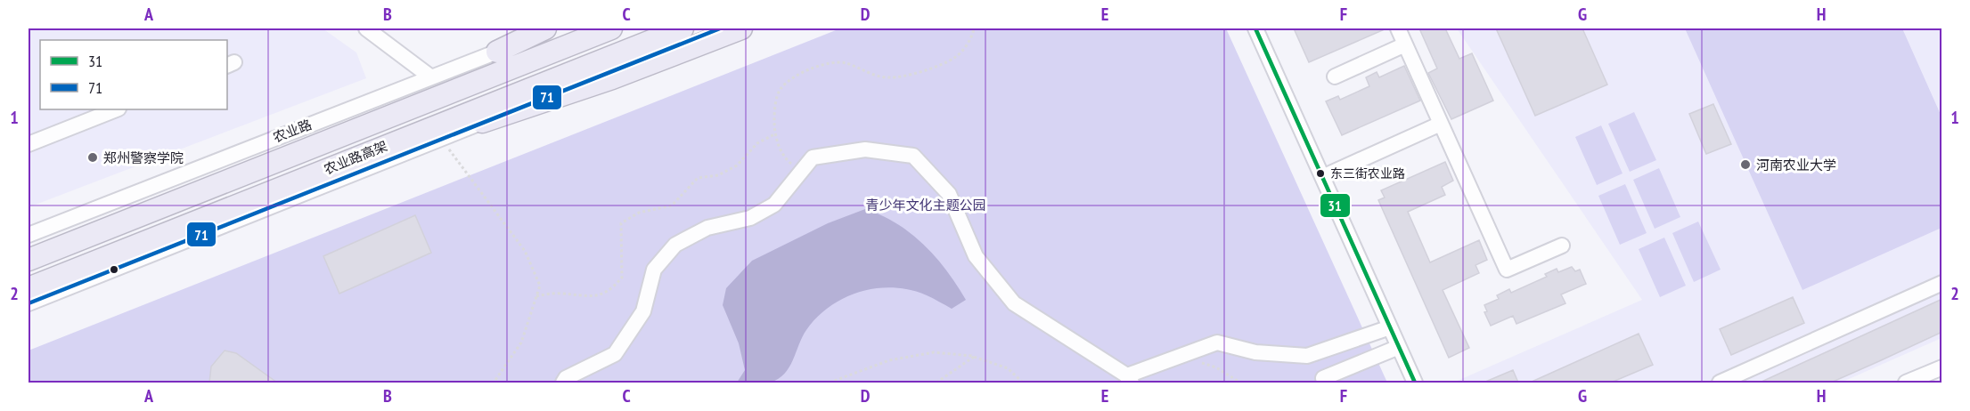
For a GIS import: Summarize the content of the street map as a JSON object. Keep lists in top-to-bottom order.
{
  "streets": {
    "highway": ["农业路高架"],
    "street": ["农业路"]
  },
  "parks": ["青少年文化主题公园"],
  "places": ["郑州警察学院", "河南农业大学", "东三街农业路"],
  "lines": ["transit line 31", "transit line 71"],
  "legend": ["31", "71"],
  "grid": {
    "columns": [
      "A",
      "B",
      "C",
      "D",
      "E",
      "F",
      "G",
      "H"
    ],
    "rows": ["1", "2"]
  }
}
